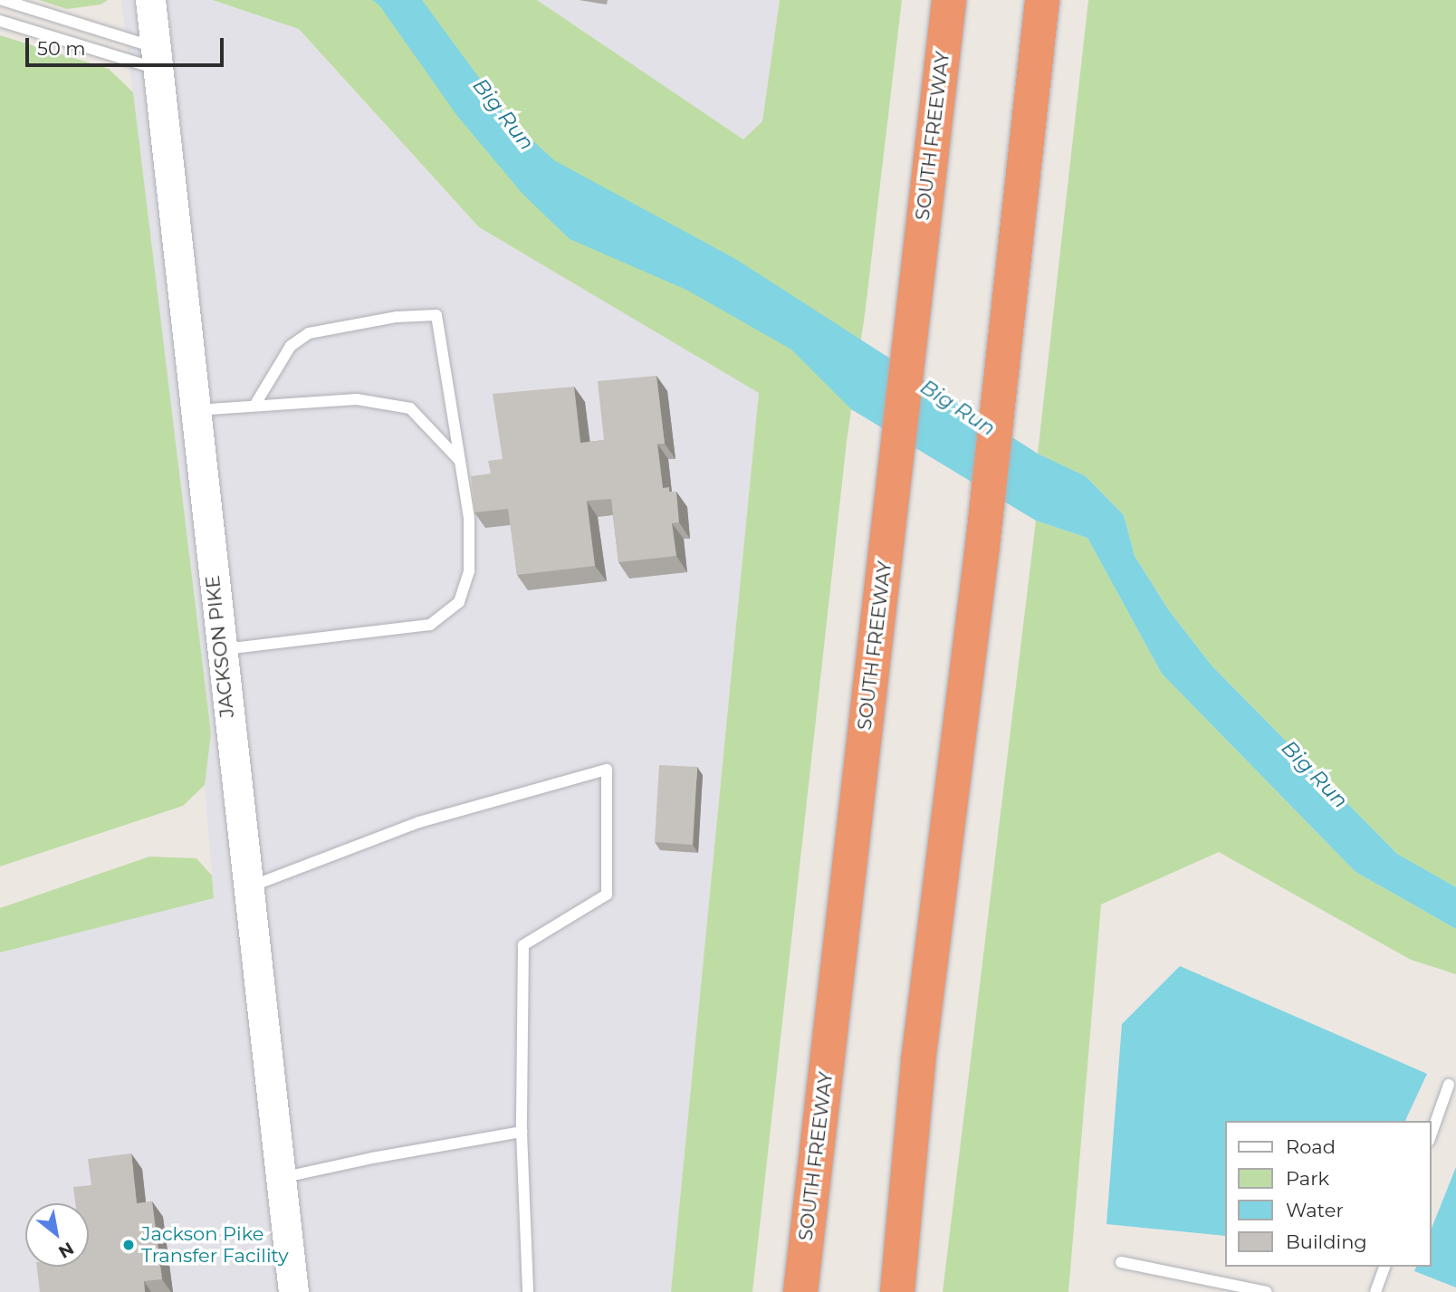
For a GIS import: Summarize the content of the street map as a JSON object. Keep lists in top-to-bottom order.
{
  "streets": {
    "highway": ["SOUTH FREEWAY"],
    "main road": ["JACKSON PIKE"]
  },
  "water": ["Big Run"],
  "places": ["Jackson Pike Transfer Facility"],
  "legend": [
    "Road",
    "Park",
    "Water",
    "Building"
  ],
  "scale_bar": "50 m",
  "north": "bottom right"
}
